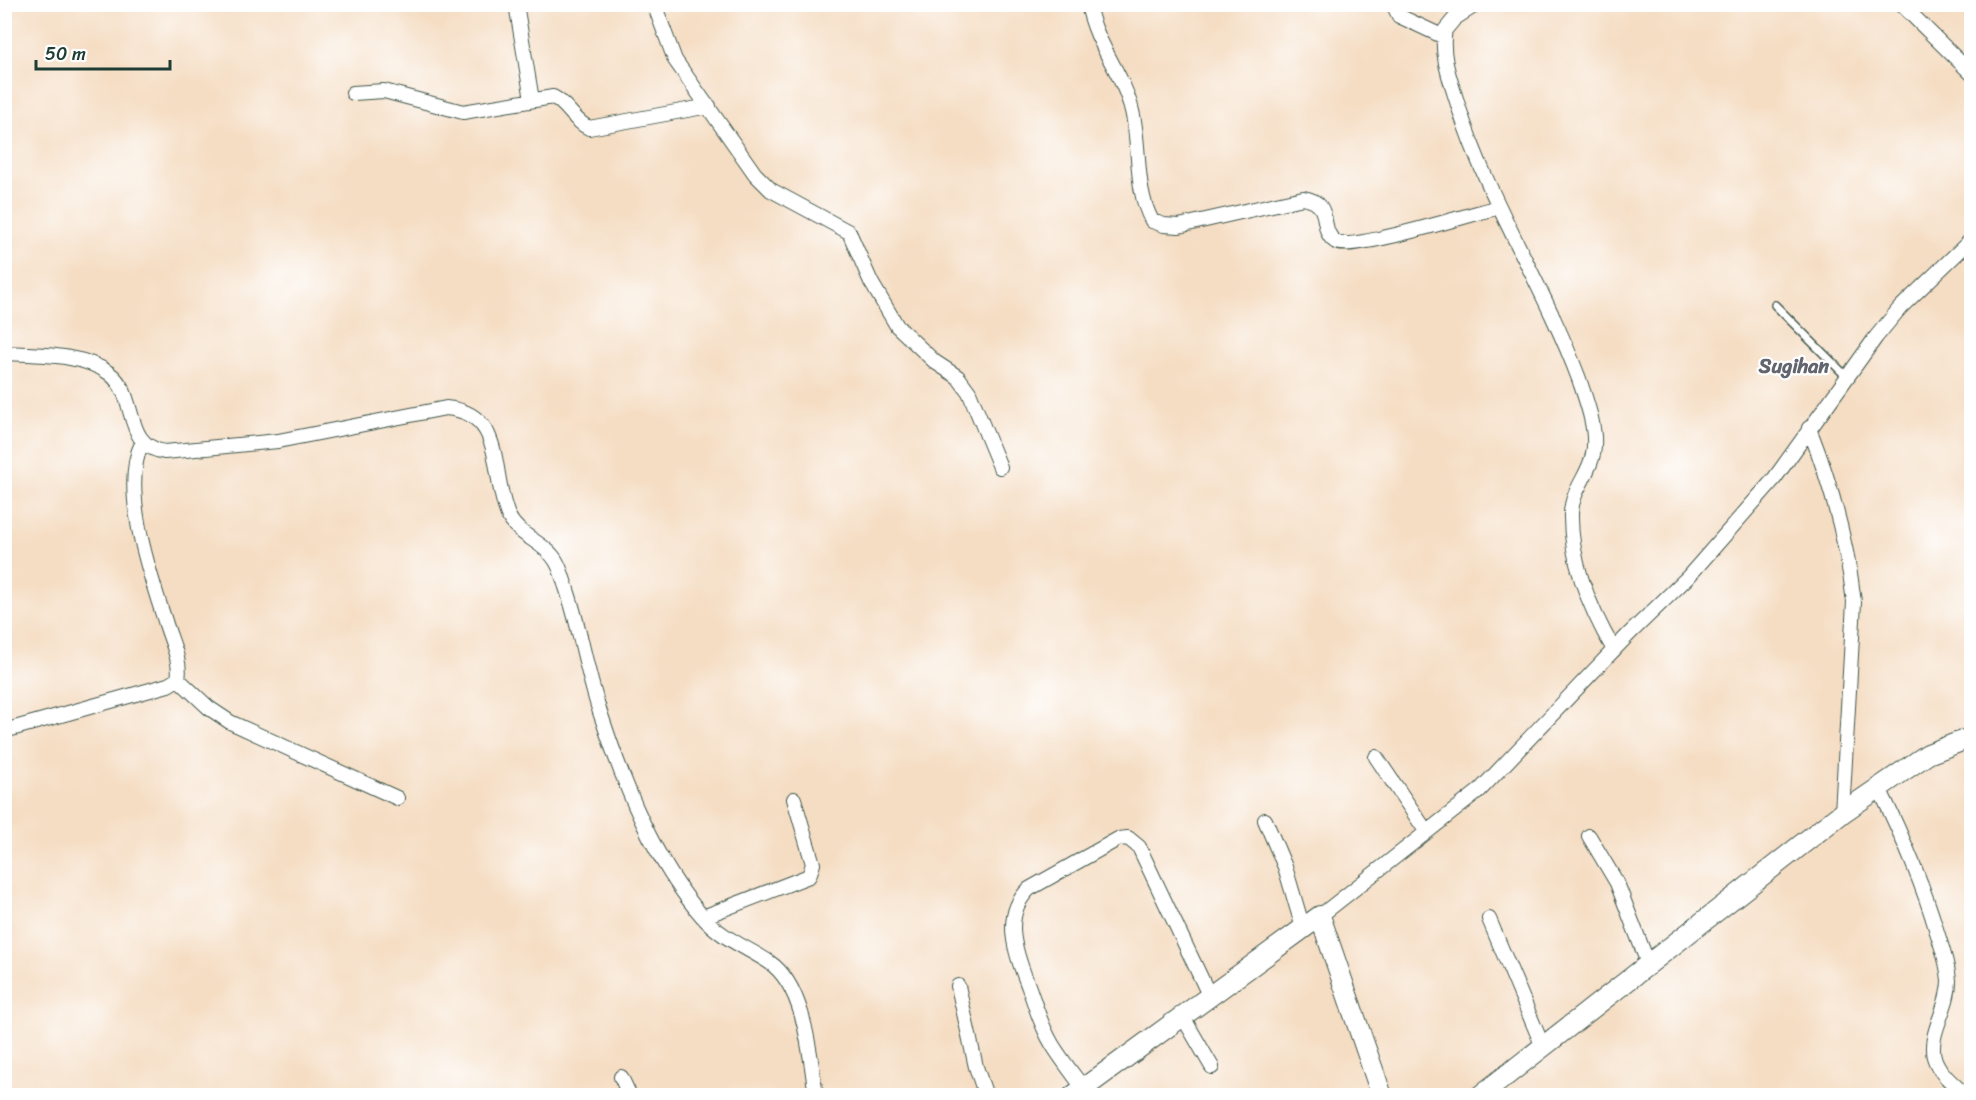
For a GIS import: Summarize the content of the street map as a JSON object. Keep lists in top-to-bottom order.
{
  "districts": ["Sugihan"],
  "scale_bar": "50 m"
}
